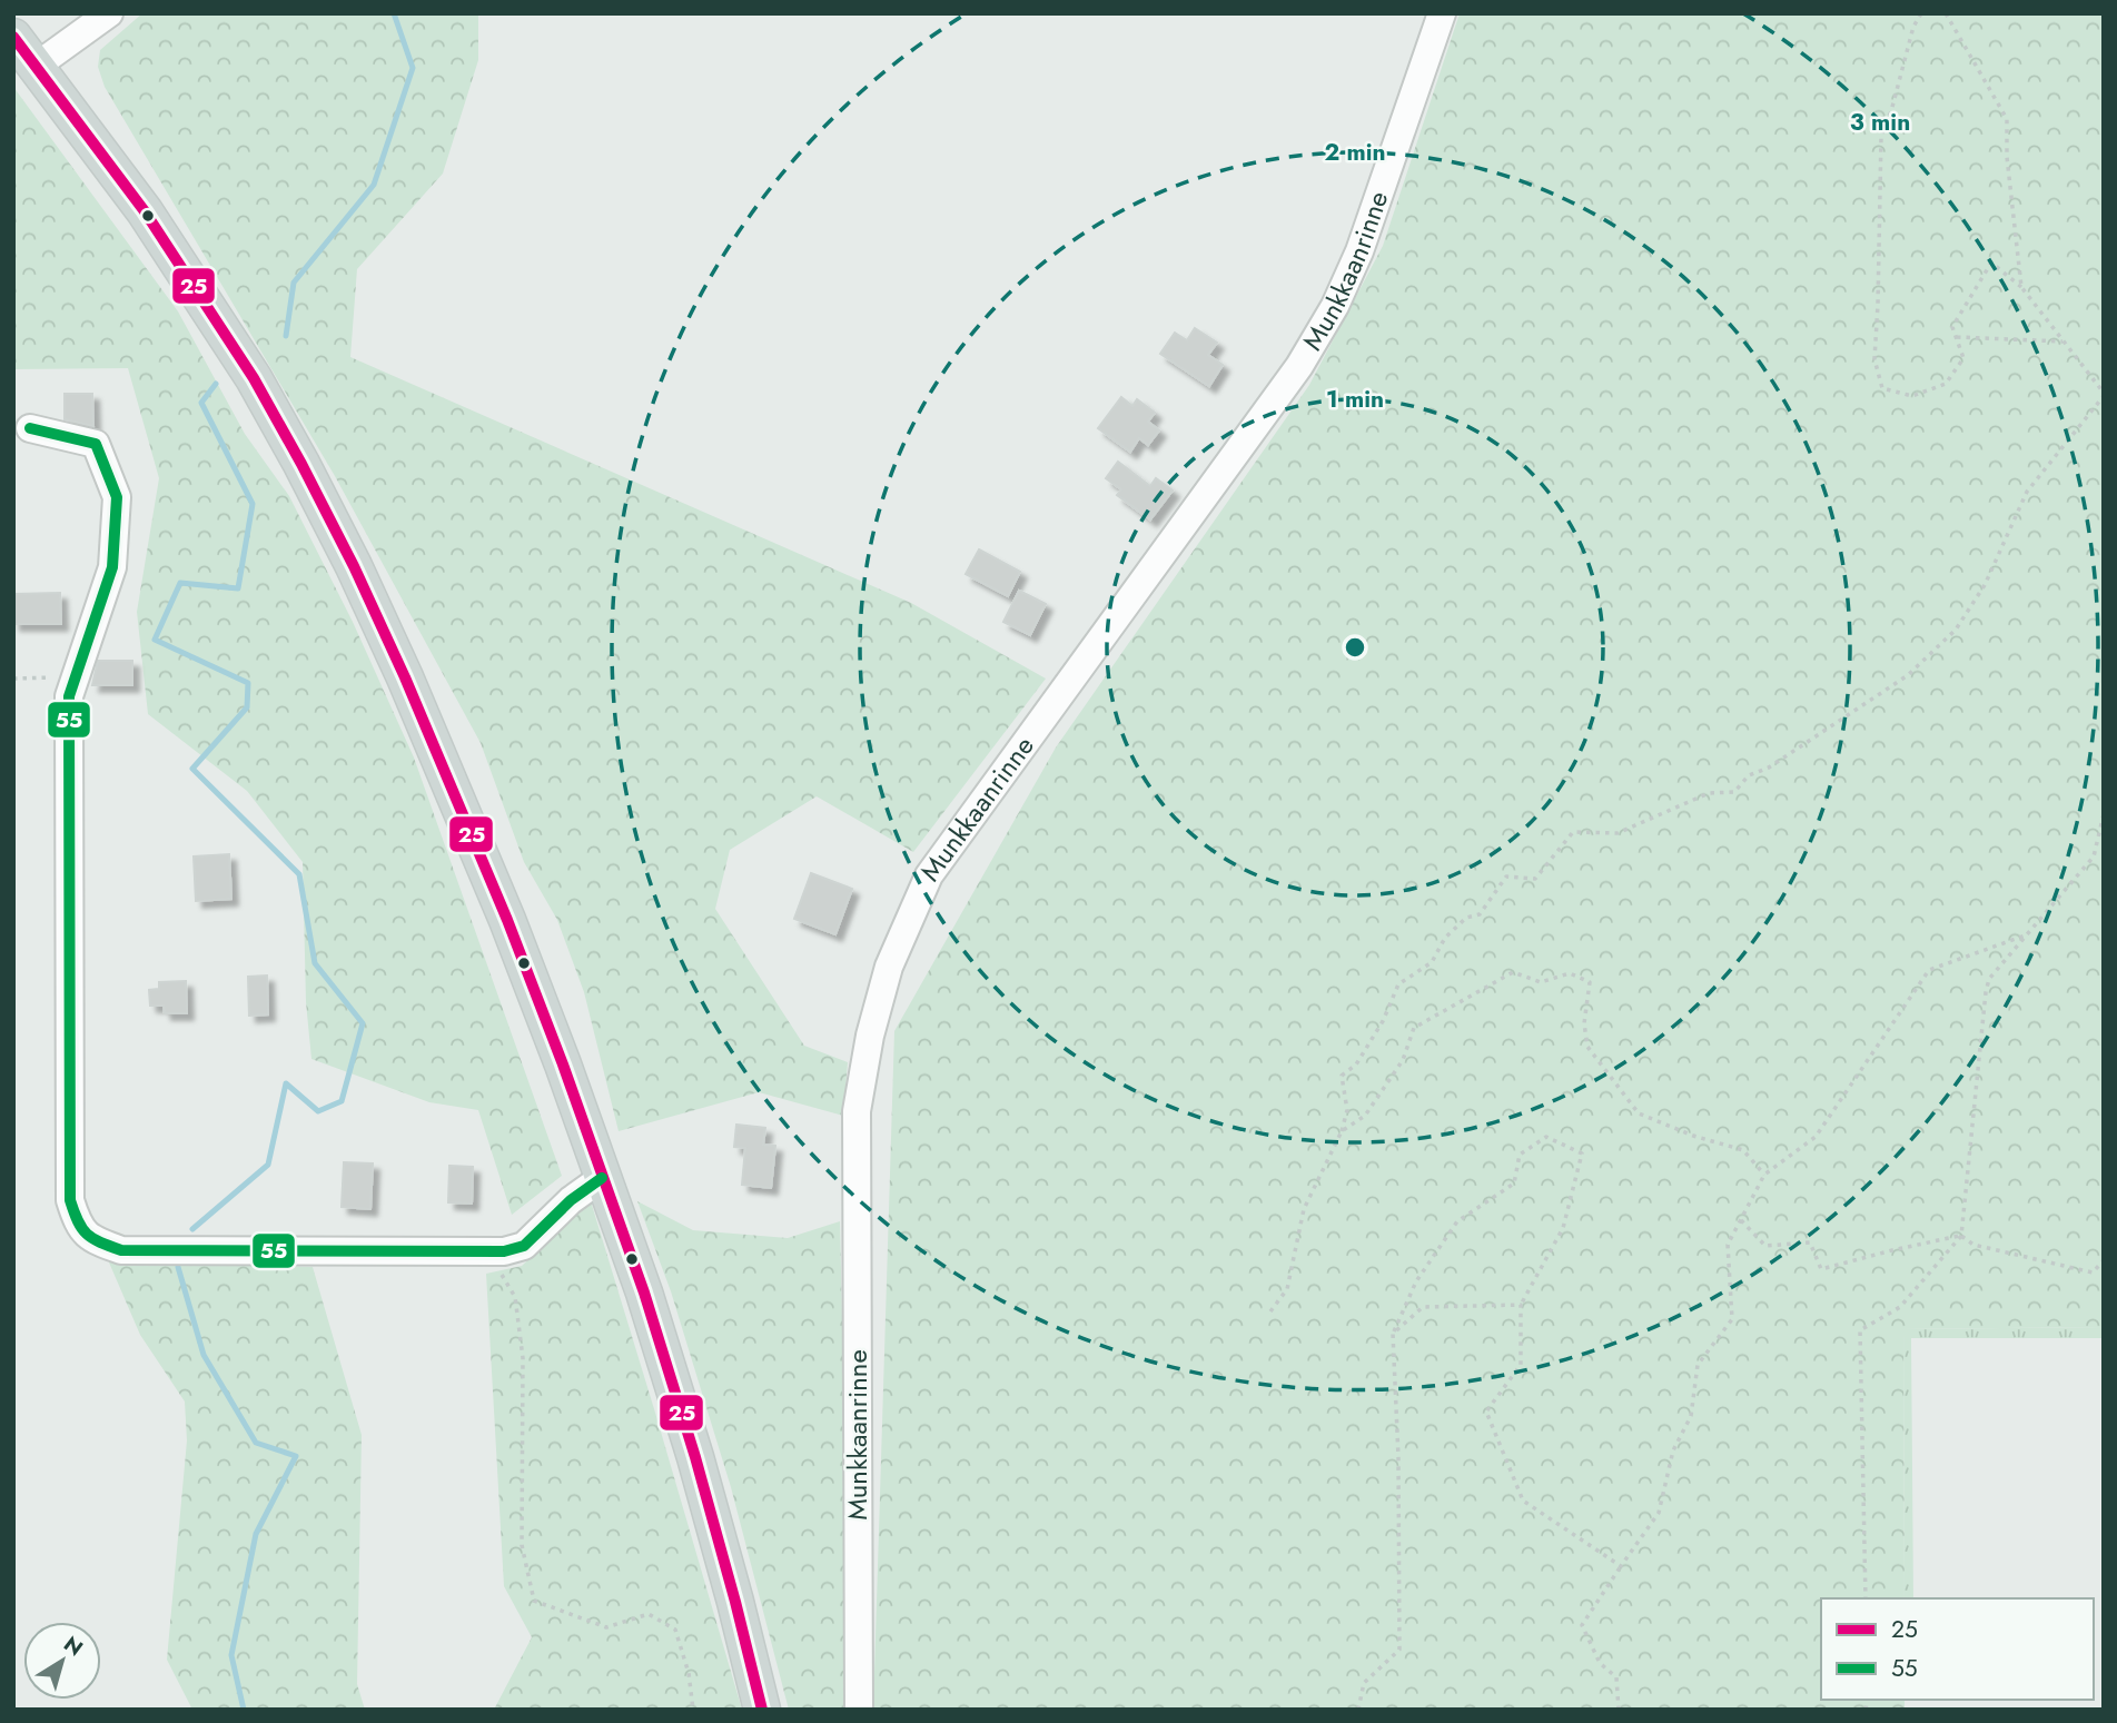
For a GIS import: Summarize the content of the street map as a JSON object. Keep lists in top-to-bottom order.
{
  "streets": {
    "street": ["Munkkaanrinne"]
  },
  "lines": ["transit line 25", "transit line 55"],
  "legend": ["25", "55"],
  "north": "top right",
  "rings": ["3 min", "2 min", "1 min"]
}
